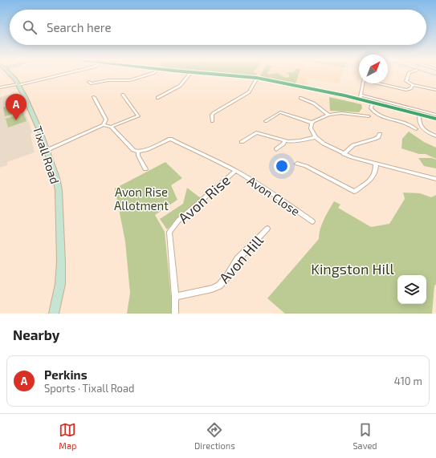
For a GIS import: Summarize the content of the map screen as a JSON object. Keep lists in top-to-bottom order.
{
  "streets": {
    "street": [
      "Tixall Road",
      "Avon Close",
      "Avon Rise",
      "Avon Hill"
    ]
  },
  "crossings": [
    ["Avon Close", "Avon Rise"],
    ["Avon Rise", "Avon Hill"]
  ],
  "parks": ["Avon Rise Allotment", "Kingston Hill"],
  "north": "top right",
  "page": {
    "search": "Search here",
    "pins": "A",
    "heading": "Nearby",
    "list": [
      {
        "mark": "A",
        "name": "Perkins",
        "note": "Sports · Tixall Road",
        "value": "410 m"
      }
    ],
    "nav": ["Map", "Directions", "Saved"]
  }
}
